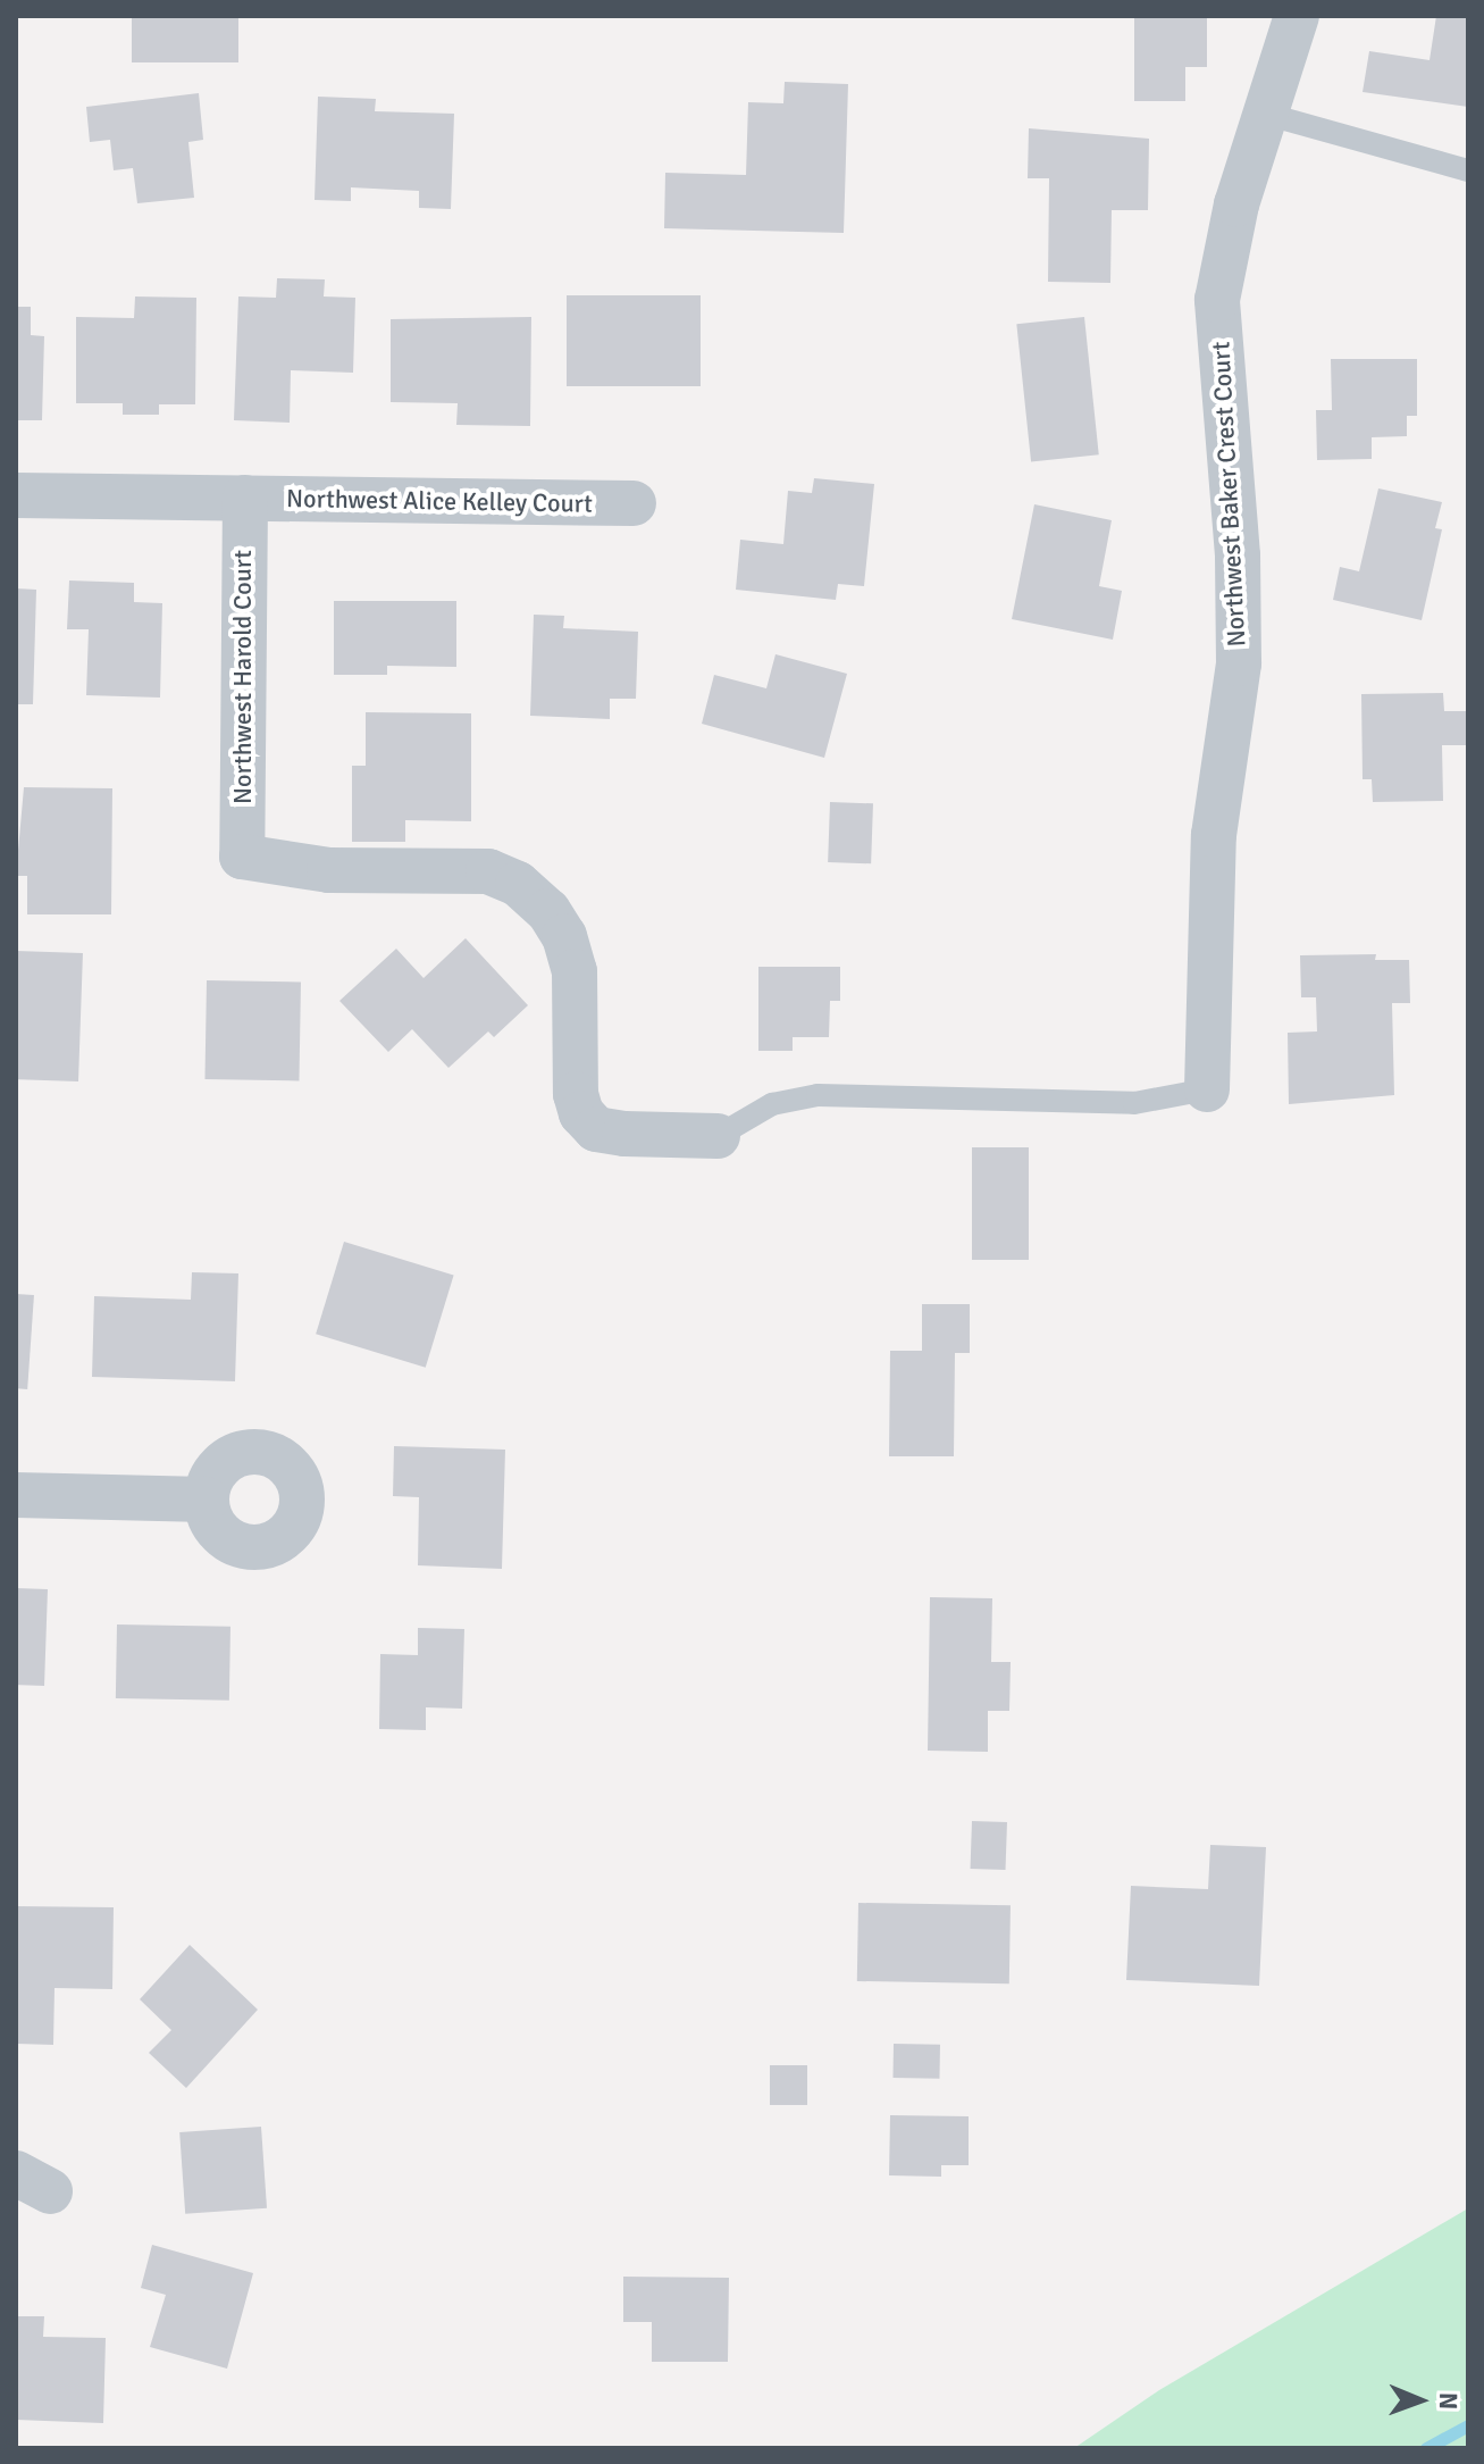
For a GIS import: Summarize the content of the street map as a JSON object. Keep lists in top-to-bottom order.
{
  "streets": {
    "street": ["Northwest Baker Crest Court", "Northwest Alice Kelley Court", "Northwest Harold Court"]
  },
  "crossings": [
    ["Northwest Alice Kelley Court", "Northwest Harold Court"]
  ],
  "north": "right"
}
